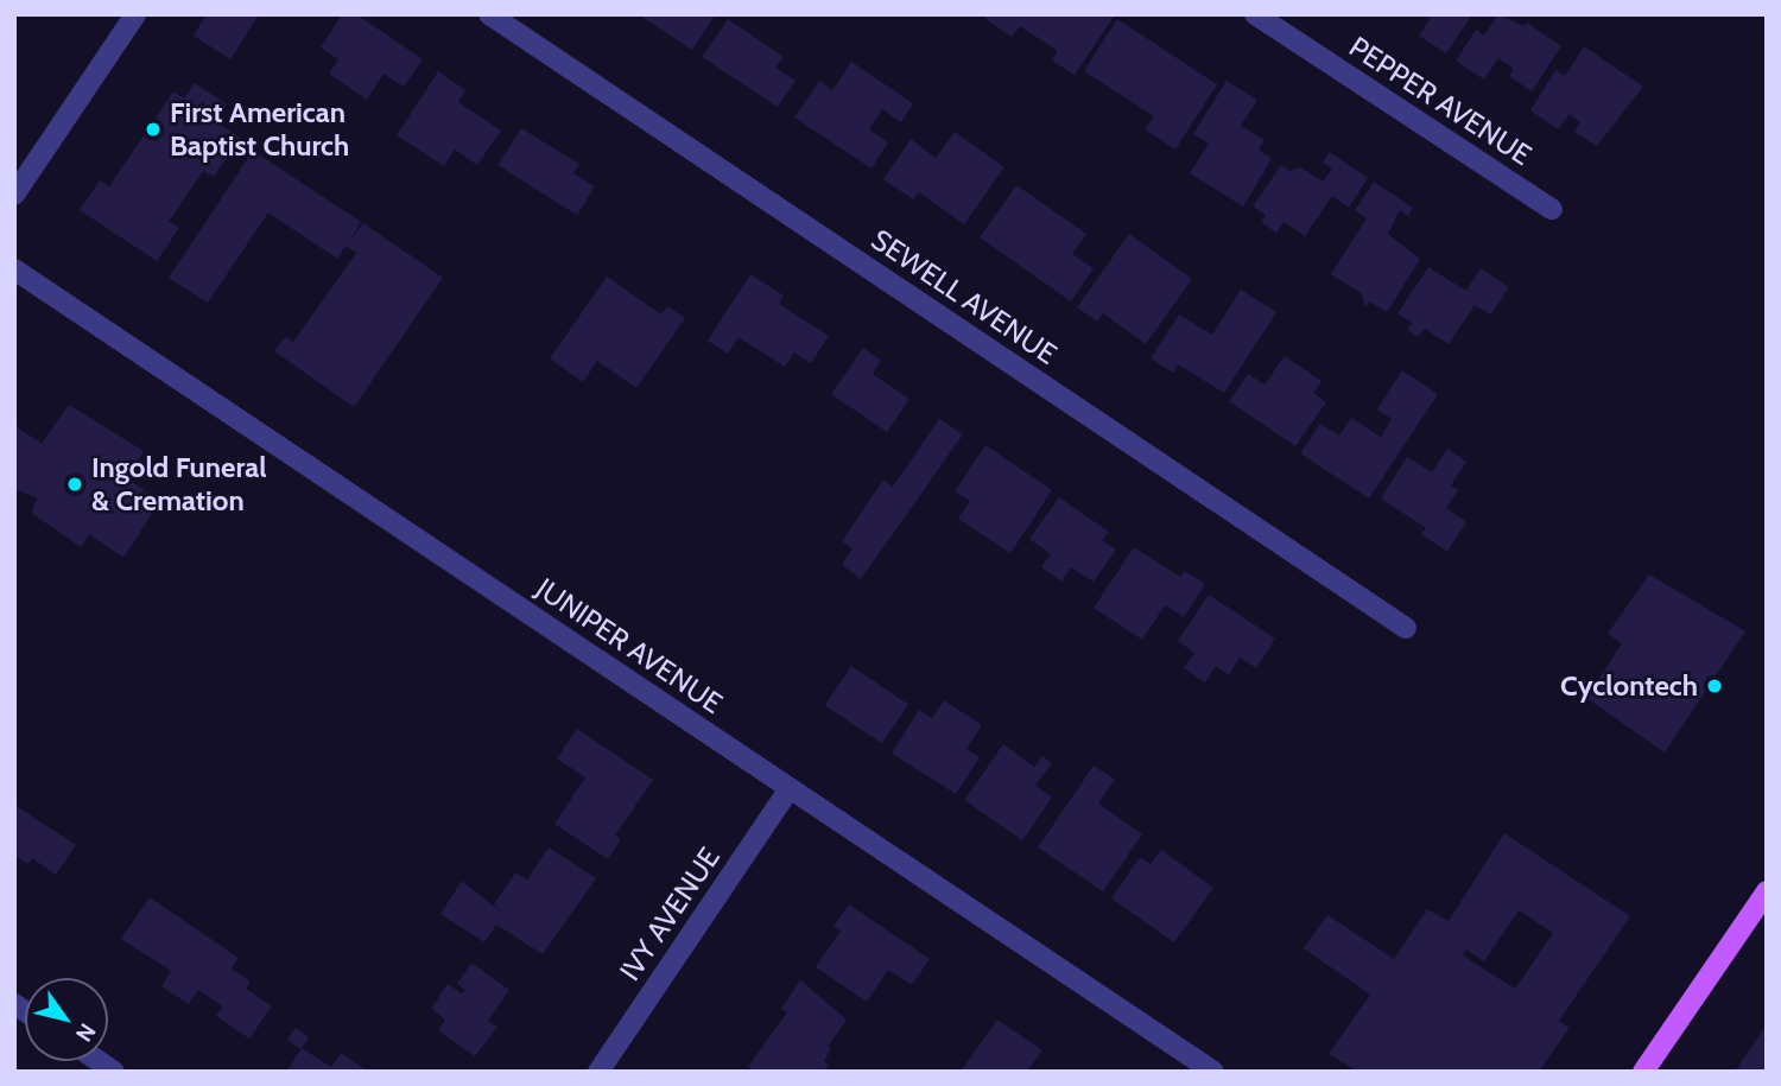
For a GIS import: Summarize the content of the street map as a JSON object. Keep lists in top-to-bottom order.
{
  "streets": {
    "street": [
      "PEPPER AVENUE",
      "SEWELL AVENUE",
      "JUNIPER AVENUE",
      "IVY AVENUE"
    ]
  },
  "crossings": [
    ["JUNIPER AVENUE", "IVY AVENUE"]
  ],
  "places": ["First American Baptist Church", "Ingold Funeral & Cremation", "Cyclontech"],
  "north": "bottom right"
}
